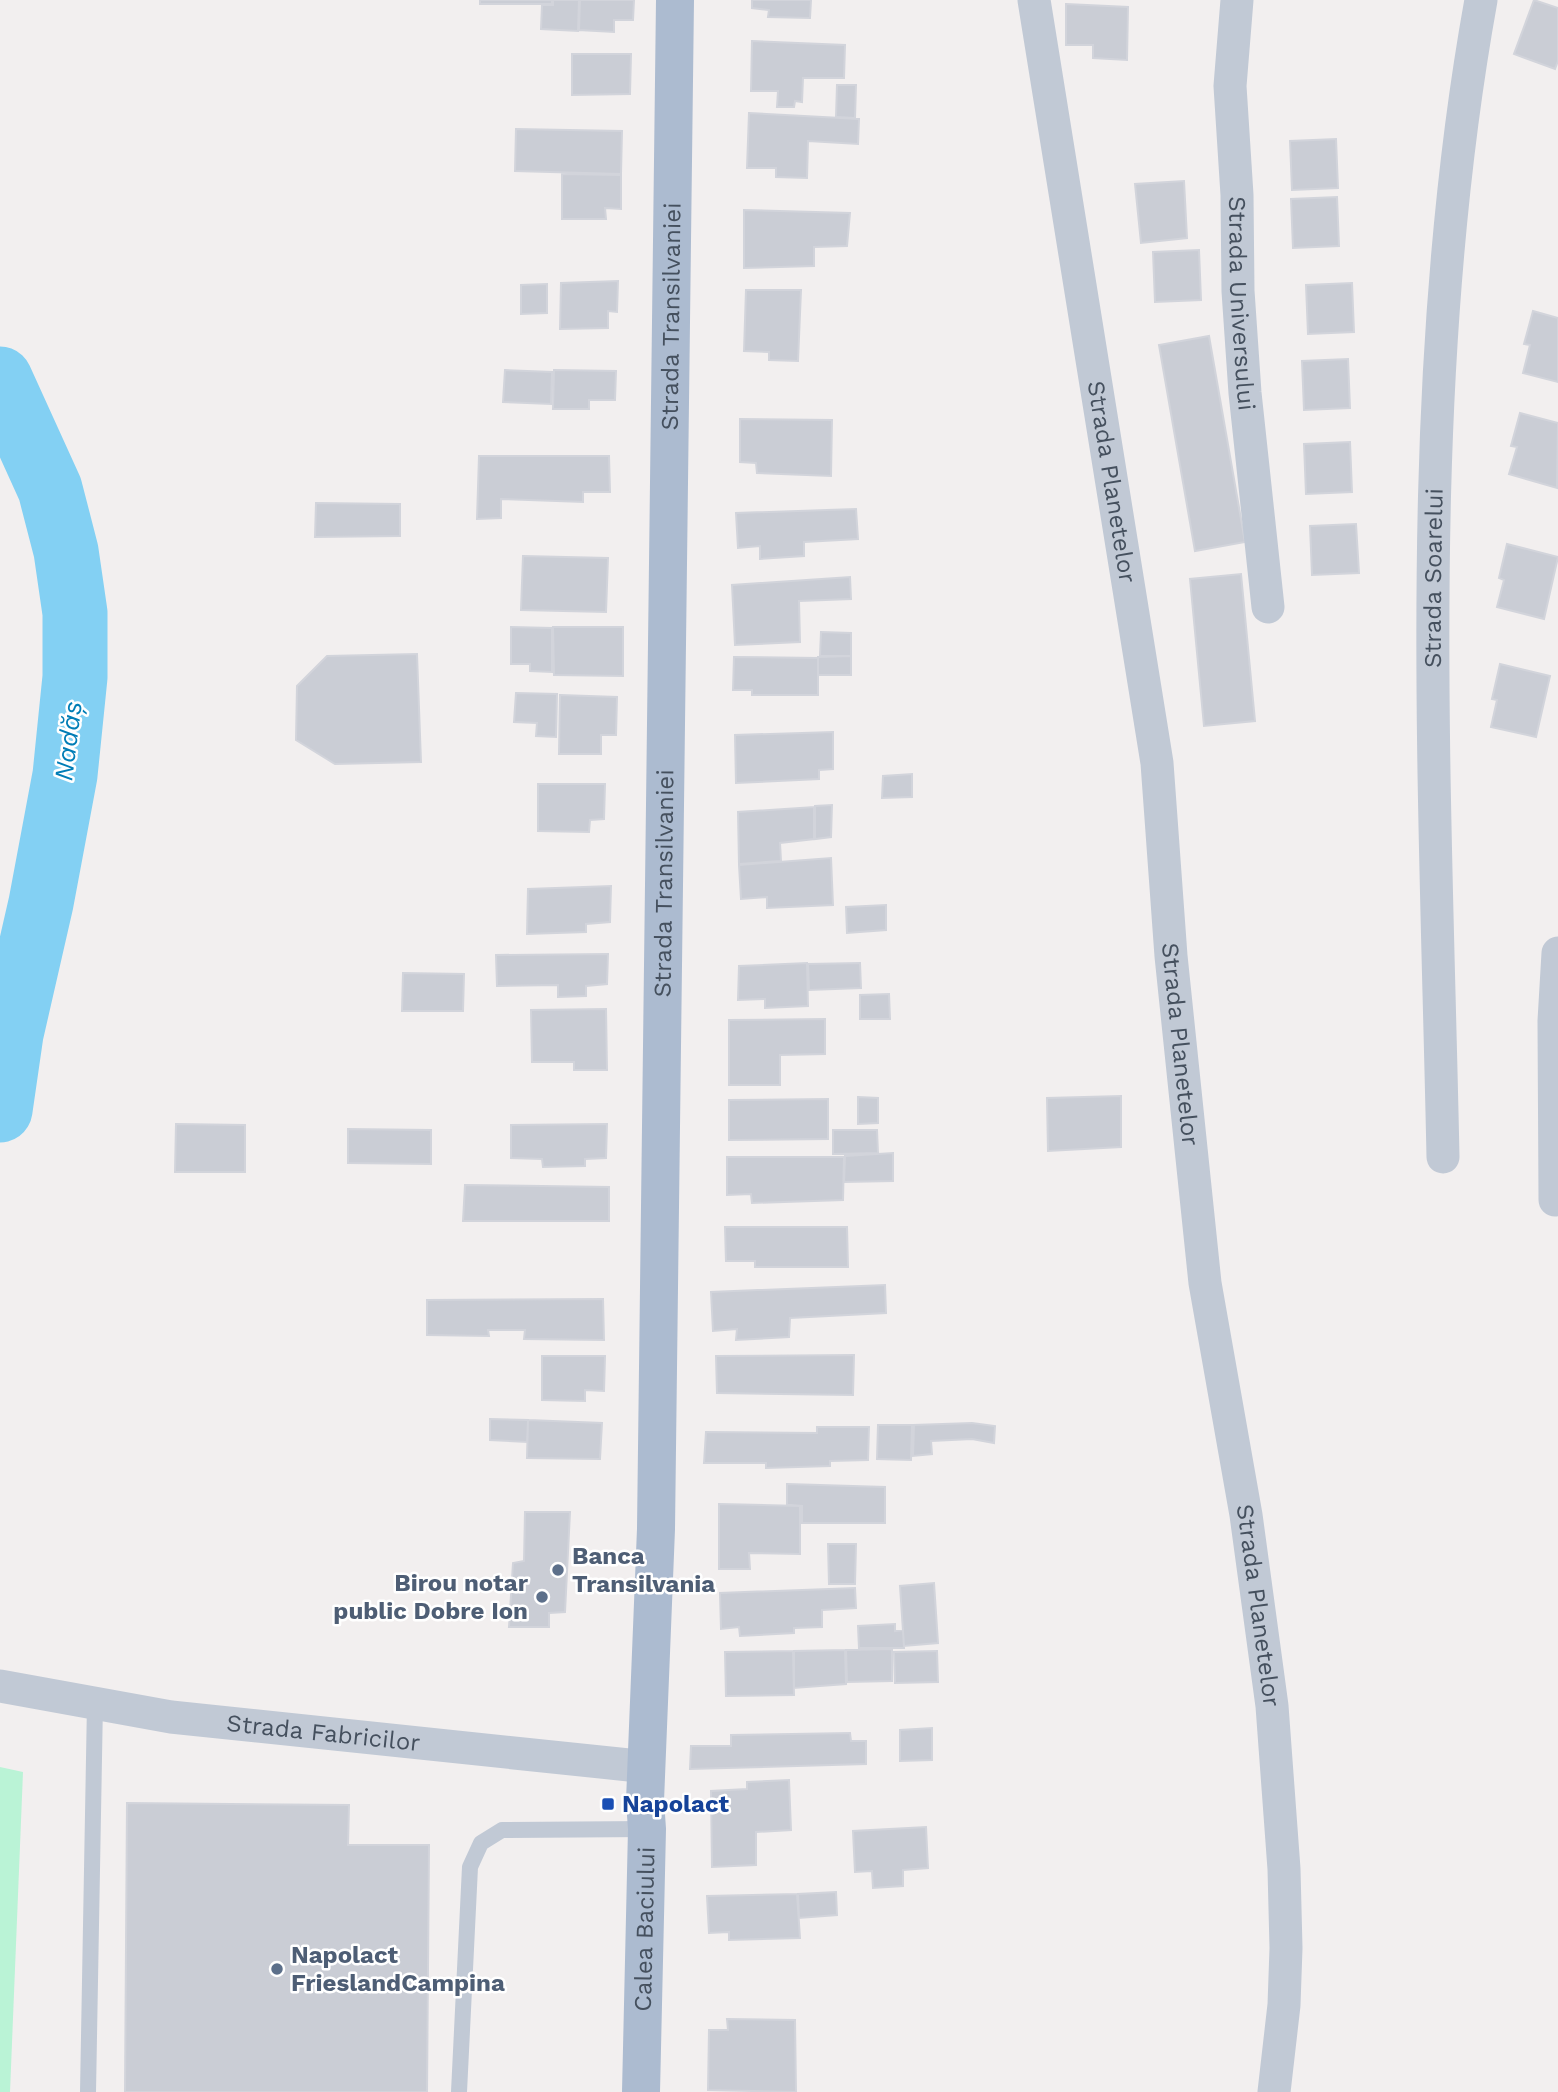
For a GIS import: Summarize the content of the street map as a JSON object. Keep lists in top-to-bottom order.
{
  "streets": {
    "main road": ["Strada Transilvaniei", "Calea Baciului"],
    "street": [
      "Strada Universului",
      "Strada Planetelor",
      "Strada Soarelui",
      "Strada Fabricilor"
    ]
  },
  "crossings": [
    ["Strada Transilvaniei", "Strada Fabricilor"],
    ["Strada Transilvaniei", "Calea Baciului"],
    ["Strada Fabricilor", "Calea Baciului"]
  ],
  "water": ["Nadăș"],
  "places": {
    "other": ["Banca Transilvania", "Birou notar public Dobre Ion", "Napolact FrieslandCampina"],
    "transit": ["Napolact"]
  }
}
